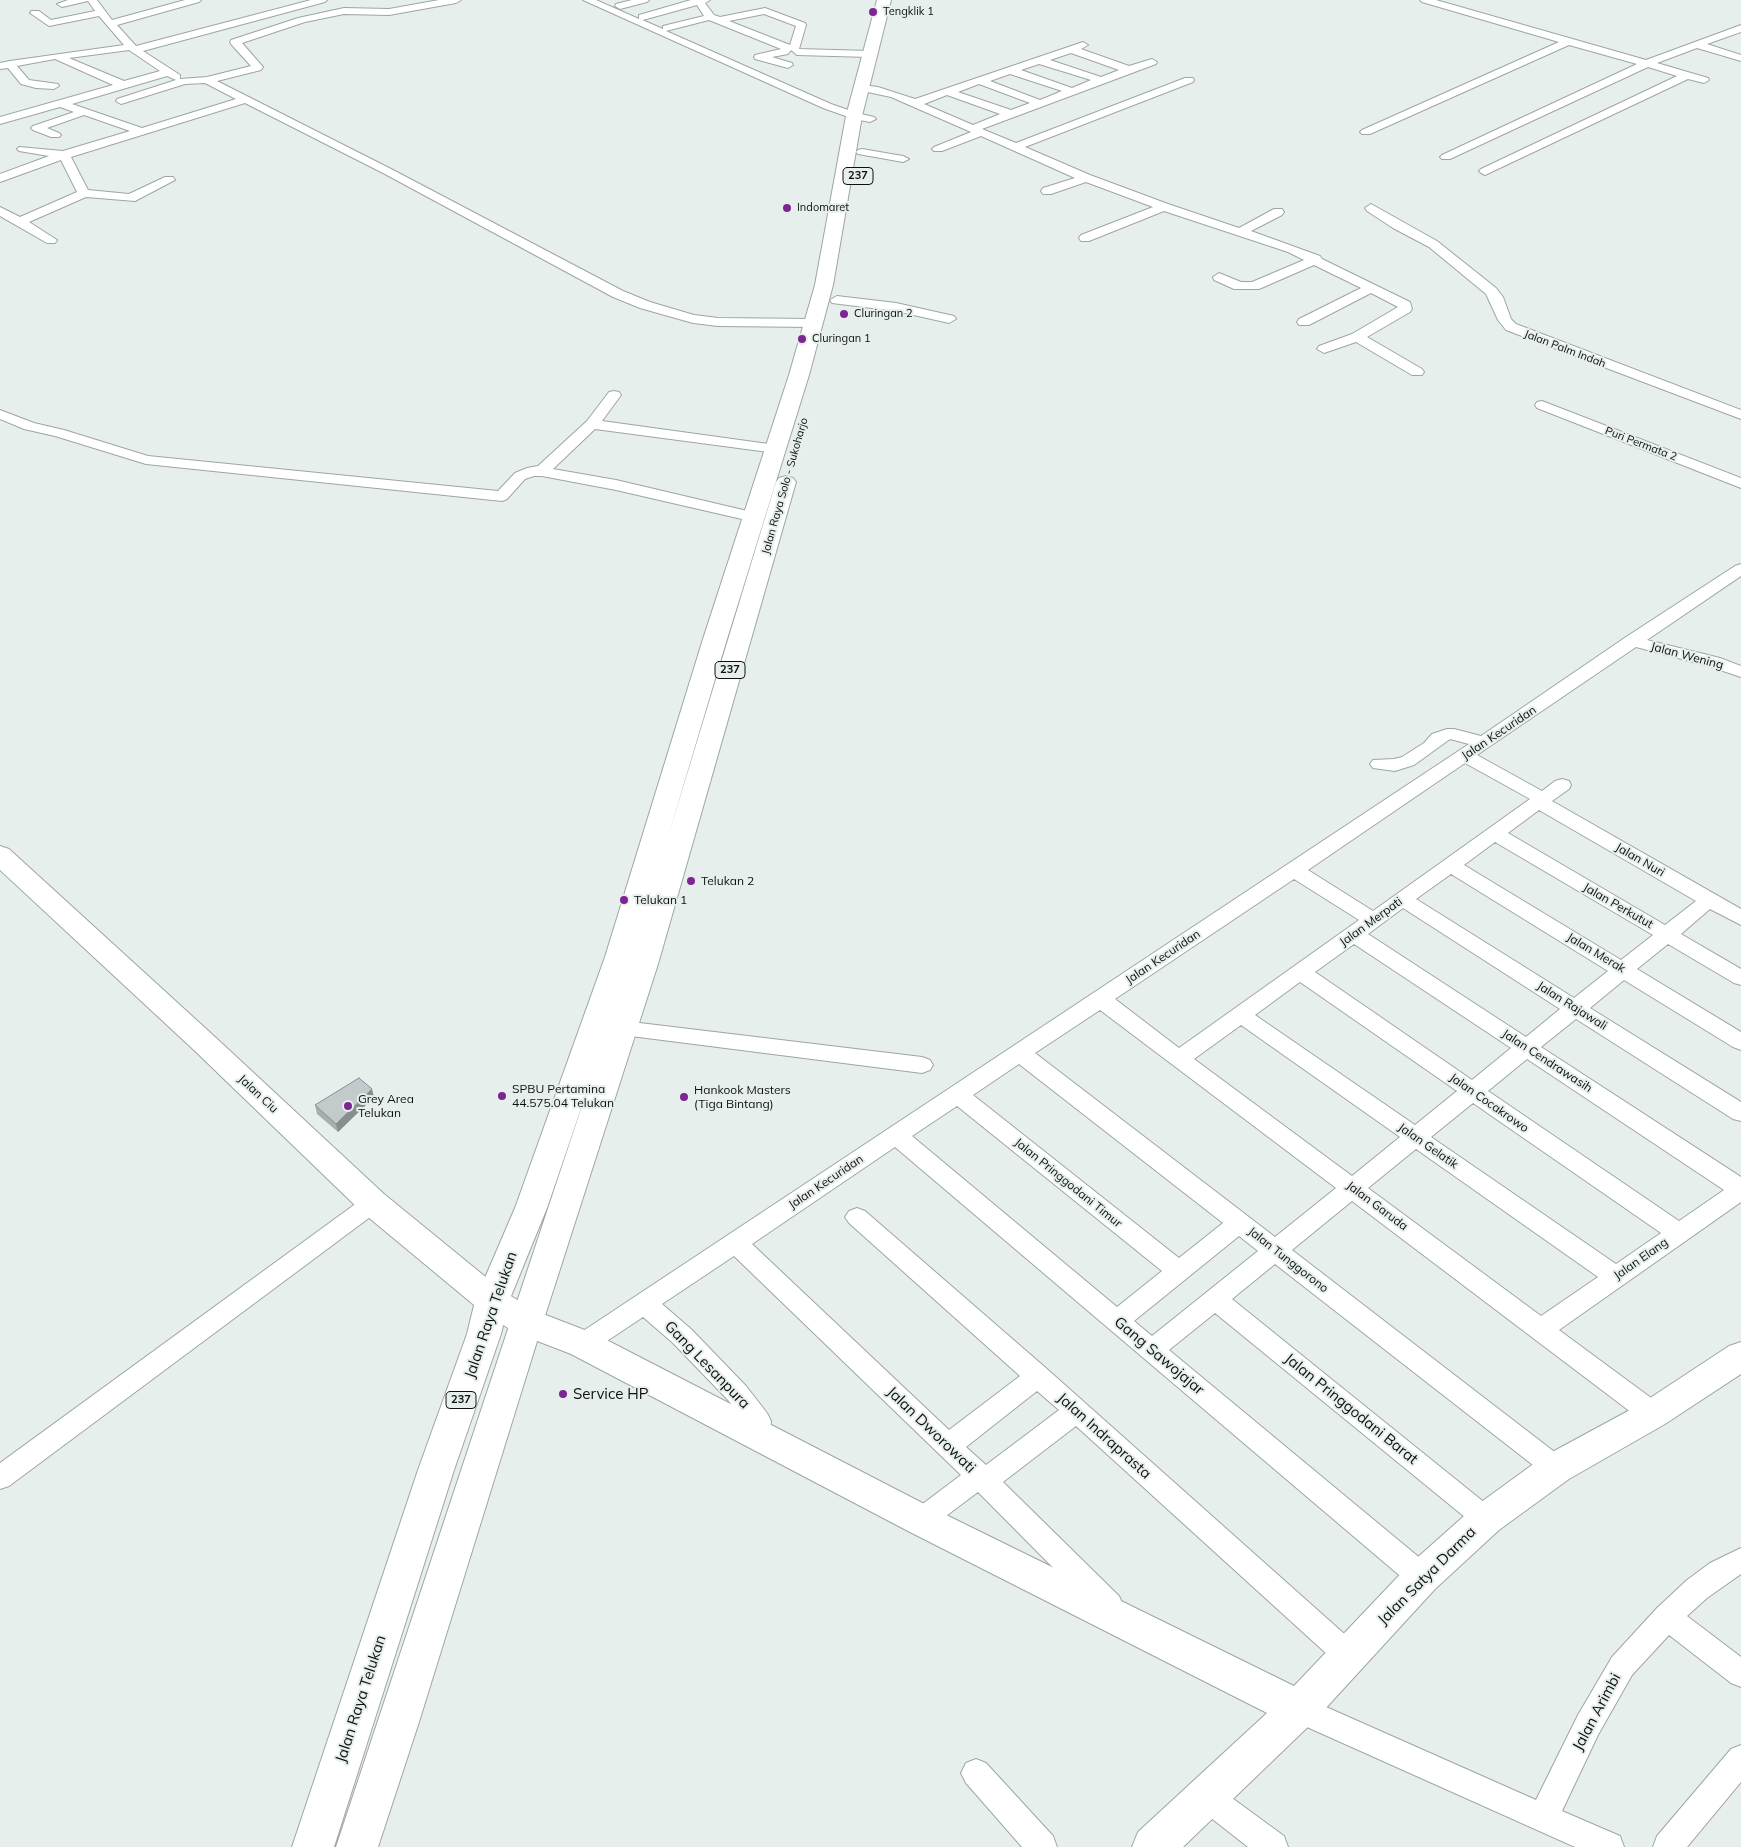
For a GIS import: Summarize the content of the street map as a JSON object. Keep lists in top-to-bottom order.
{
  "streets": {
    "main road": [
      "237",
      "Jalan Raya Solo - Sukoharjo",
      "Jalan Ciu",
      "Jalan Raya Telukan",
      "Jalan Satya Darma"
    ],
    "street": [
      "Jalan Palm Indah",
      "Puri Permata 2",
      "Jalan Wening",
      "Jalan Kecuridan",
      "Jalan Nuri",
      "Jalan Perkutut",
      "Jalan Merpati",
      "Jalan Merak",
      "Jalan Rajawali",
      "Jalan Cendrawasih",
      "Jalan Cocakrowo",
      "Jalan Gelatik",
      "Jalan Pringgodani Timur",
      "Jalan Garuda",
      "Jalan Elang",
      "Jalan Tunggorono",
      "Gang Sawojajar",
      "Gang Lesanpura",
      "Jalan Pringgodani Barat",
      "Jalan Dworowati",
      "Jalan Indraprasta",
      "Jalan Arimbi"
    ]
  },
  "crossings": [
    ["237", "Jalan Raya Solo - Sukoharjo"],
    ["237", "Jalan Ciu"],
    ["237", "Jalan Raya Telukan"],
    ["Jalan Raya Solo - Sukoharjo", "Jalan Raya Telukan"],
    ["Jalan Wening", "Jalan Kecuridan"],
    ["Jalan Kecuridan", "Jalan Nuri"],
    ["Jalan Kecuridan", "Jalan Ciu"],
    ["Jalan Kecuridan", "Jalan Pringgodani Timur"],
    ["Jalan Kecuridan", "Jalan Garuda"],
    ["Jalan Kecuridan", "Jalan Tunggorono"],
    ["Jalan Kecuridan", "Gang Sawojajar"],
    ["Jalan Kecuridan", "Gang Lesanpura"],
    ["Jalan Kecuridan", "Jalan Dworowati"],
    ["Jalan Nuri", "Jalan Merpati"],
    ["Jalan Perkutut", "Jalan Merpati"],
    ["Jalan Merpati", "Jalan Merak"],
    ["Jalan Merpati", "Jalan Rajawali"],
    ["Jalan Merpati", "Jalan Cendrawasih"],
    ["Jalan Merpati", "Jalan Cocakrowo"],
    ["Jalan Merpati", "Jalan Gelatik"],
    ["Jalan Merpati", "Jalan Garuda"],
    ["Jalan Cendrawasih", "Jalan Elang"],
    ["Jalan Ciu", "Jalan Raya Telukan"],
    ["Jalan Ciu", "Gang Lesanpura"],
    ["Jalan Ciu", "Jalan Dworowati"],
    ["Jalan Ciu", "Jalan Satya Darma"],
    ["Jalan Cocakrowo", "Jalan Elang"],
    ["Jalan Gelatik", "Jalan Elang"],
    ["Jalan Garuda", "Jalan Elang"],
    ["Jalan Garuda", "Jalan Satya Darma"],
    ["Jalan Tunggorono", "Jalan Satya Darma"],
    ["Gang Sawojajar", "Jalan Satya Darma"],
    ["Jalan Pringgodani Barat", "Jalan Satya Darma"],
    ["Jalan Indraprasta", "Jalan Satya Darma"]
  ],
  "places": [
    "Tengklik 1",
    "Indomaret",
    "Cluringan 2",
    "Cluringan 1",
    "Telukan 2",
    "Telukan 1",
    "SPBU Pertamina 44.575.04 Telukan",
    "Hankook Masters (Tiga Bintang)",
    "Grey Area Telukan",
    "Service HP"
  ]
}
